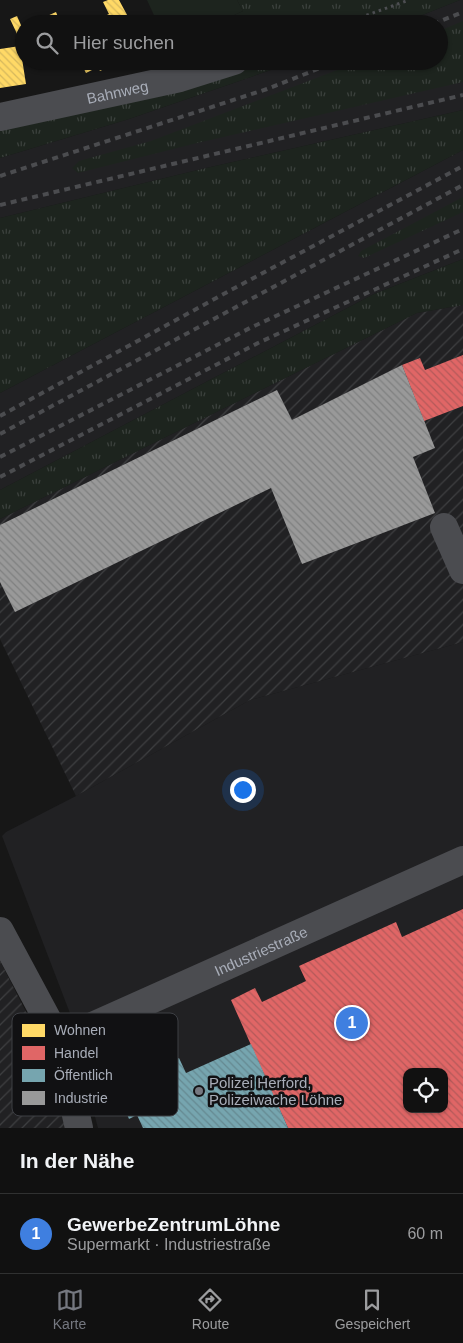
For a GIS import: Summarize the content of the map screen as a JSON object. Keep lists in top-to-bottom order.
{
  "streets": {
    "street": ["Bahnweg", "Industriestraße"]
  },
  "places": ["Polizei Herford, Polizeiwache Löhne"],
  "legend": [
    "Wohnen",
    "Handel",
    "Öffentlich",
    "Industrie"
  ],
  "page": {
    "search": "Hier suchen",
    "pins": "1",
    "heading": "In der Nähe",
    "list": [
      {
        "mark": "1",
        "name": "GewerbeZentrumLöhne",
        "note": "Supermarkt · Industriestraße",
        "value": "60 m"
      }
    ],
    "nav": ["Karte", "Route", "Gespeichert"]
  }
}
